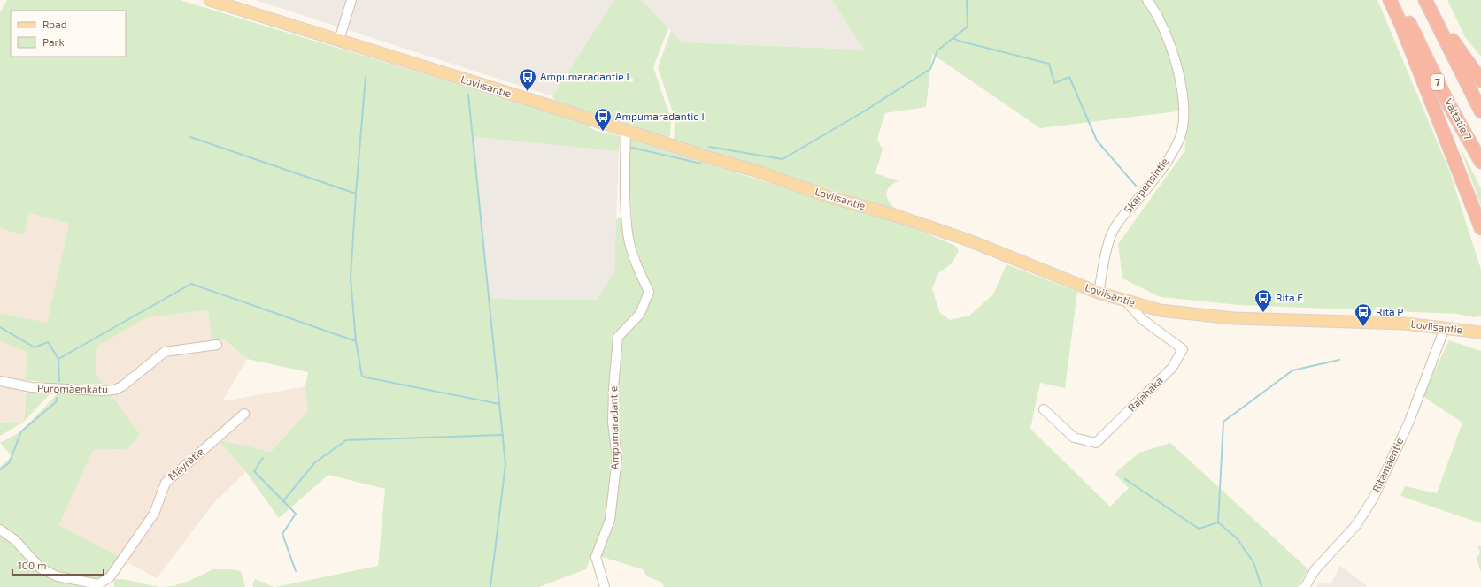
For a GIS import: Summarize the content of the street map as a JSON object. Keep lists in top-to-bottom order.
{
  "streets": {
    "highway": ["7", "Valtatie 7"],
    "main road": ["Loviisantie"],
    "street": [
      "Skarpensintie",
      "Puromäenkatu",
      "Rajahaka",
      "Ampumaradantie",
      "Mäyrätie",
      "Ritamäentie"
    ]
  },
  "crossings": [
    ["Loviisantie", "Skarpensintie"],
    ["Loviisantie", "Rajahaka"],
    ["Loviisantie", "Ampumaradantie"],
    ["Loviisantie", "Ritamäentie"]
  ],
  "places": {
    "bus stop": [
      "Ampumaradantie L",
      "Ampumaradantie I",
      "Rita E",
      "Rita P"
    ]
  },
  "legend": ["Road", "Park"],
  "scale_bar": "100 m"
}
